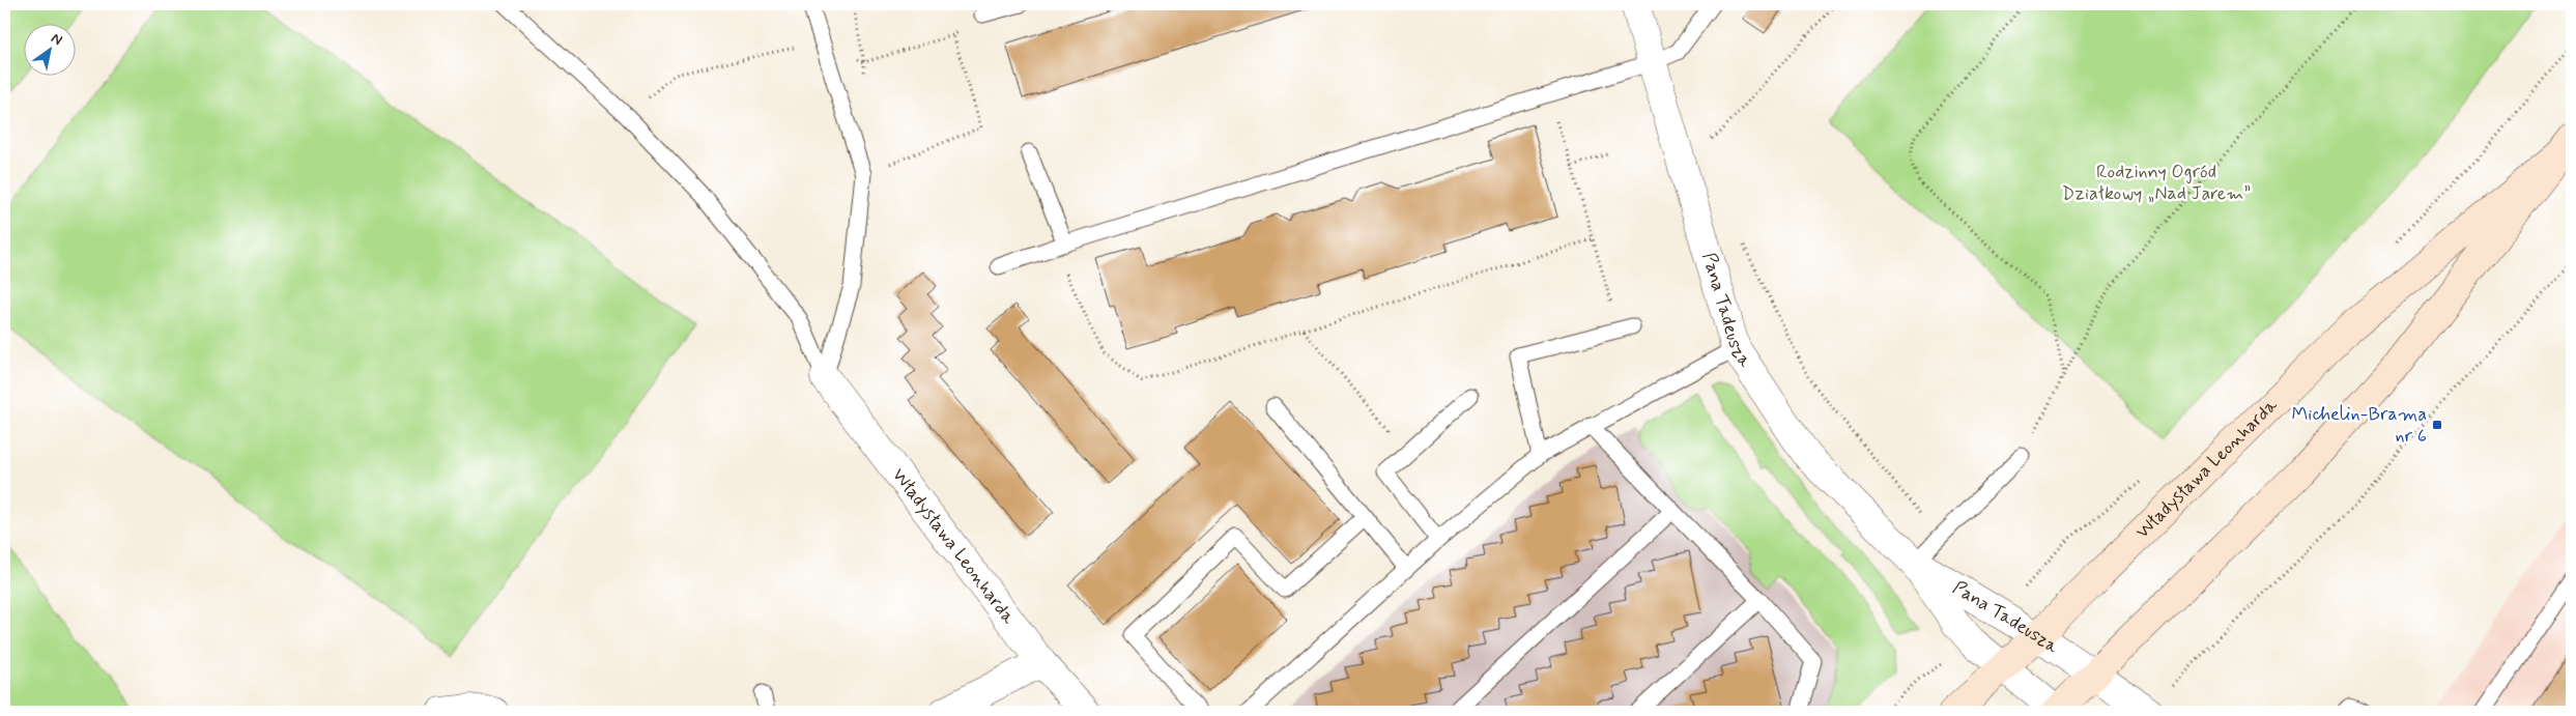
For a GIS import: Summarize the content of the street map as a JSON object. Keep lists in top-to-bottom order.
{
  "streets": {
    "main road": ["Władysława Leonharda"],
    "street": ["Pana Tadeusza"]
  },
  "crossings": [
    ["Pana Tadeusza", "Władysława Leonharda"]
  ],
  "parks": ["Rodzinny Ogród Działkowy „Nad Jarem”"],
  "places": {
    "transit": ["Michelin-Brama nr 6"]
  },
  "north": "top right"
}
